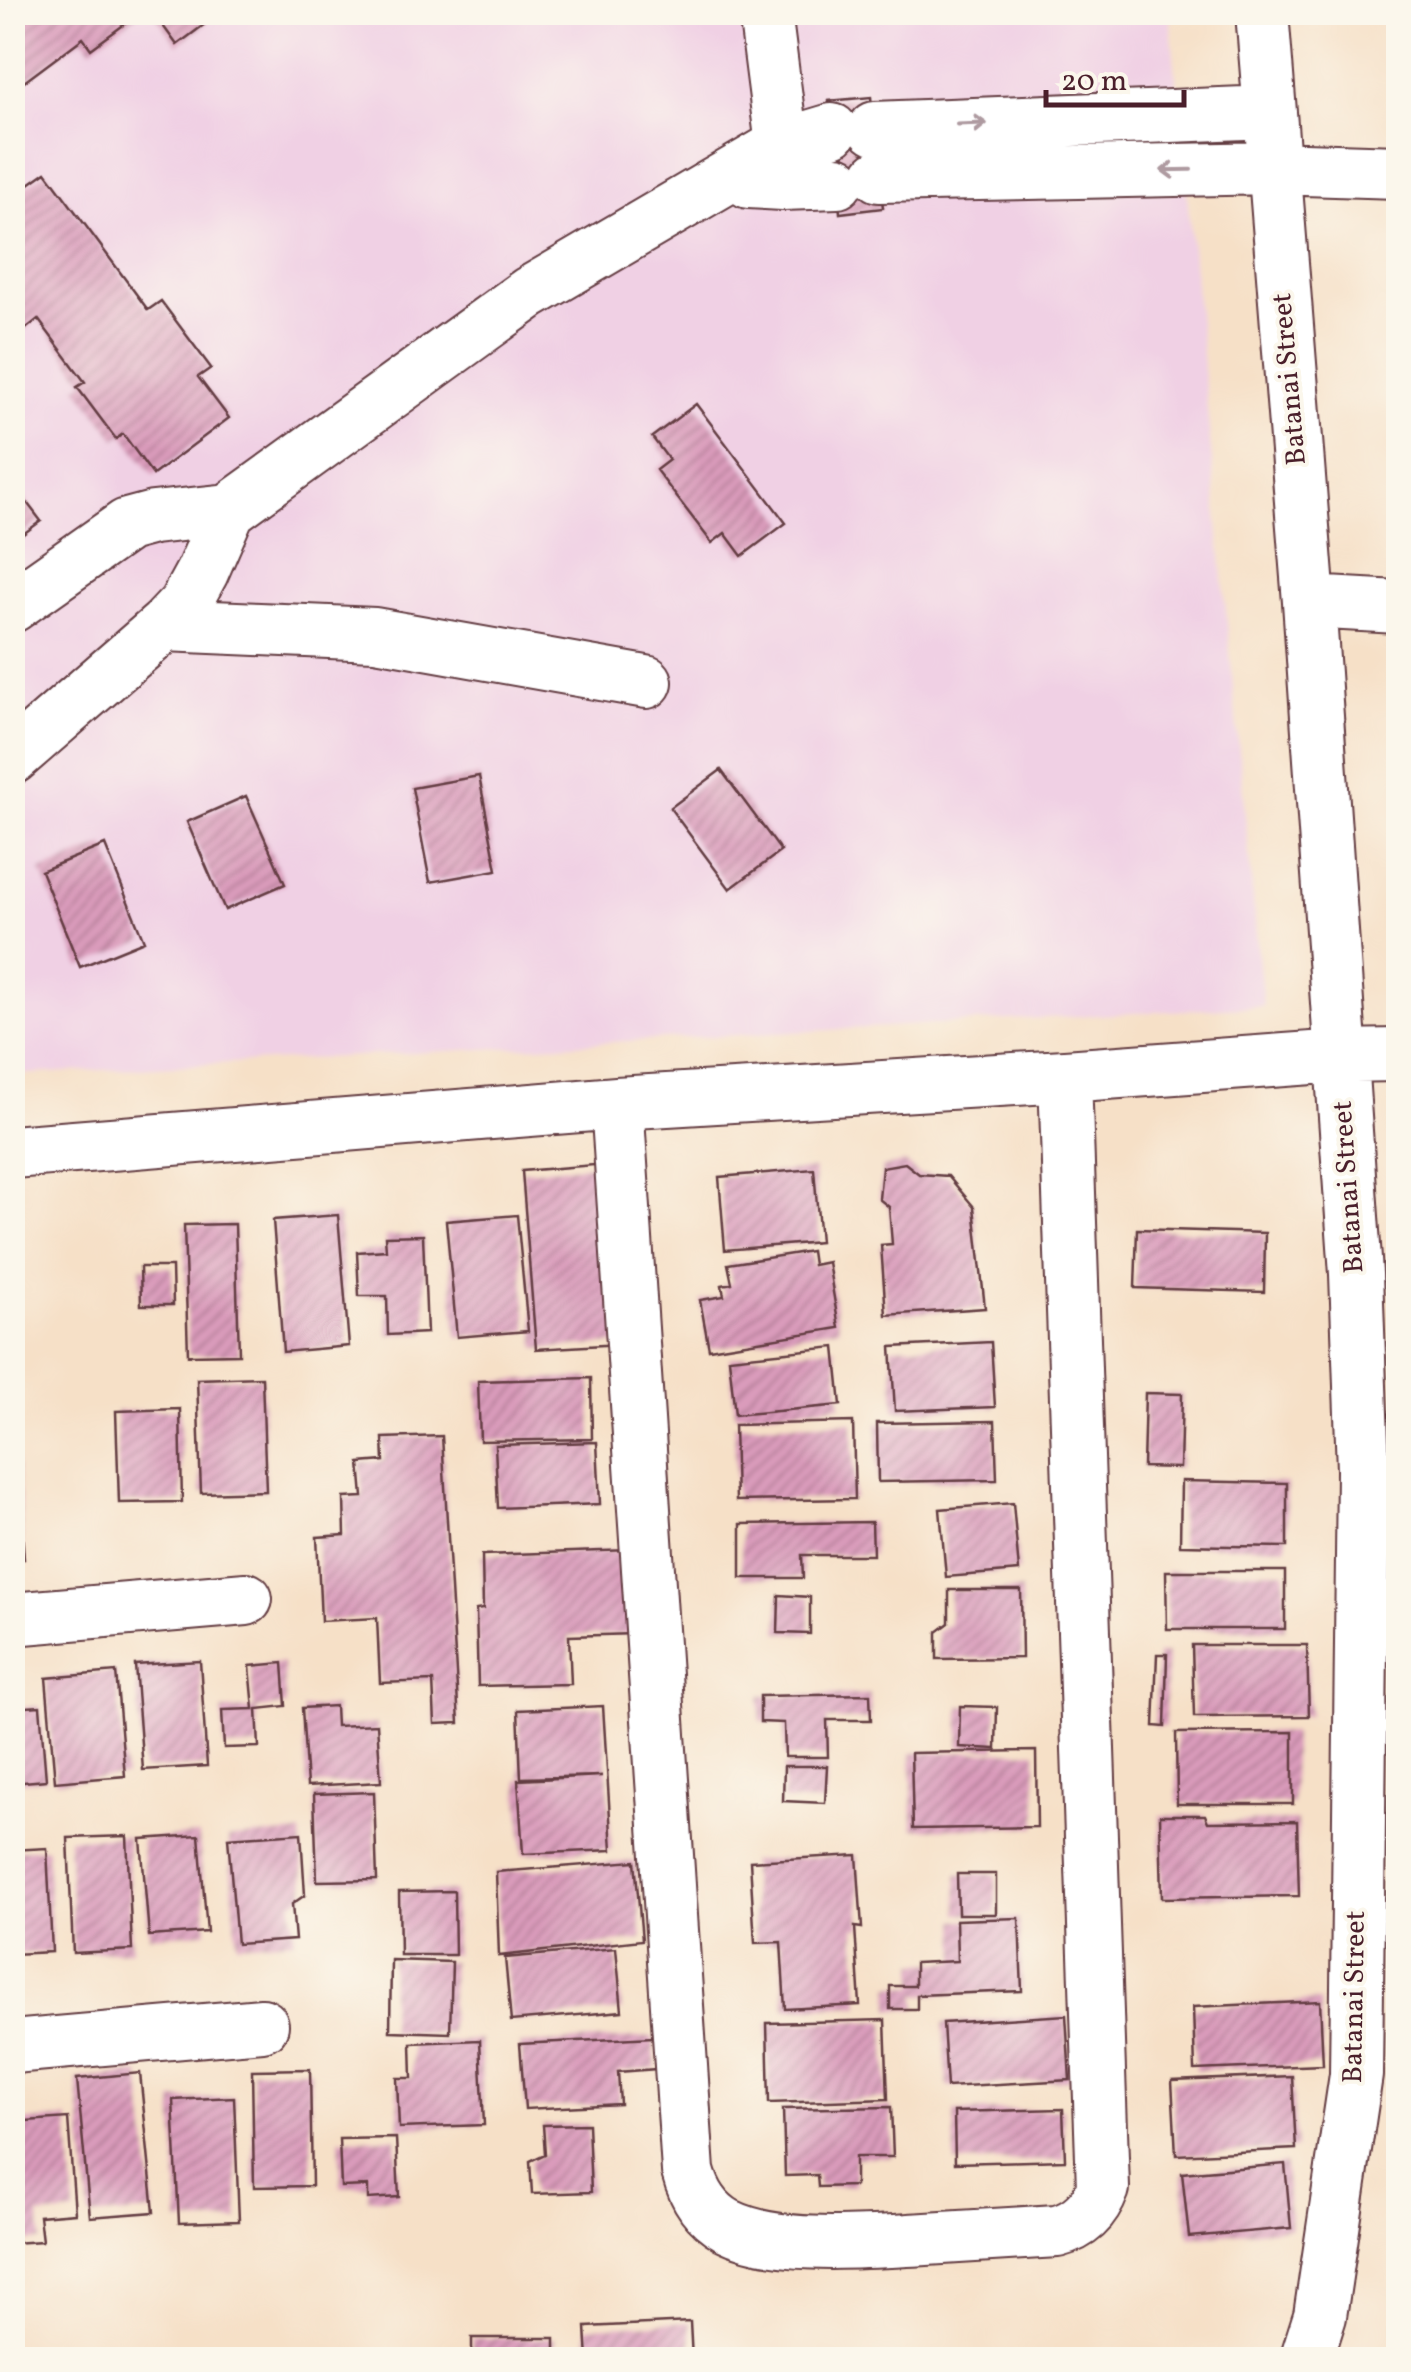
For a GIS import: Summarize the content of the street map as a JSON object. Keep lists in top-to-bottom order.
{
  "streets": {
    "street": ["Batanai Street"]
  },
  "scale_bar": "20 m"
}
